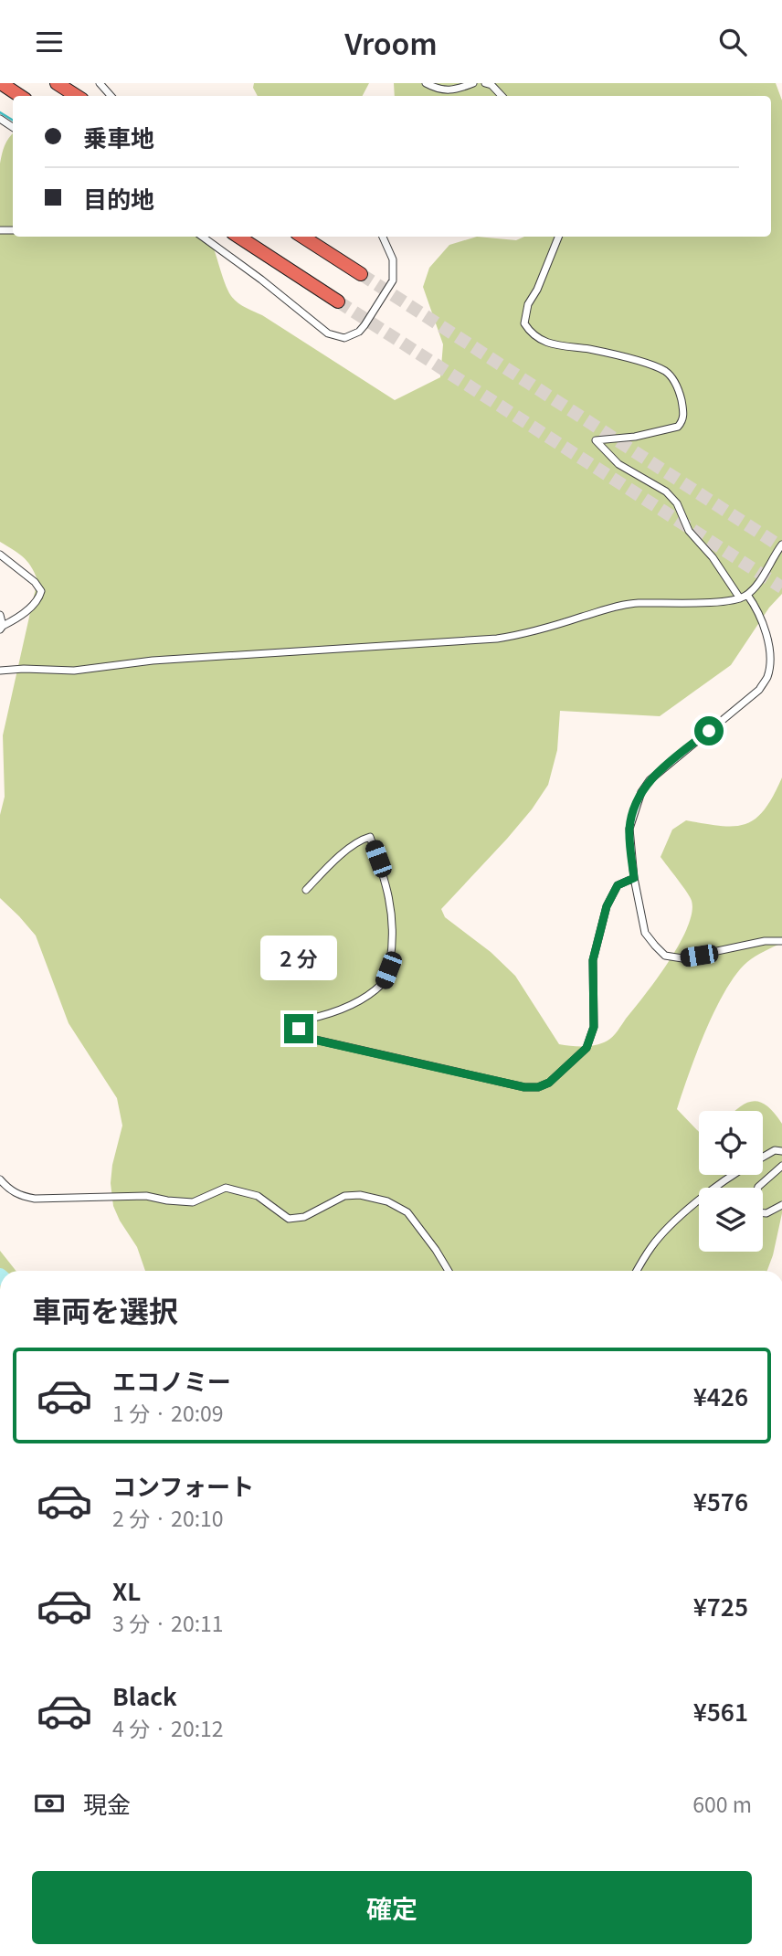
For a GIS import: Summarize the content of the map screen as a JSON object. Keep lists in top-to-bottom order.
{
  "page": {
    "header": "Vroom",
    "banner": ["乗車地", "目的地"],
    "bubble": "2 分",
    "heading": "車両を選択",
    "list": [
      {
        "name": "エコノミー",
        "note": "1 分 · 20:09",
        "value": "¥426"
      },
      {
        "name": "コンフォート",
        "note": "2 分 · 20:10",
        "value": "¥576"
      },
      {
        "name": "XL",
        "note": "3 分 · 20:11",
        "value": "¥725"
      },
      {
        "name": "Black",
        "note": "4 分 · 20:12",
        "value": "¥561"
      }
    ],
    "pay": ["現金", "600 m"],
    "buttons": "確定"
  }
}
